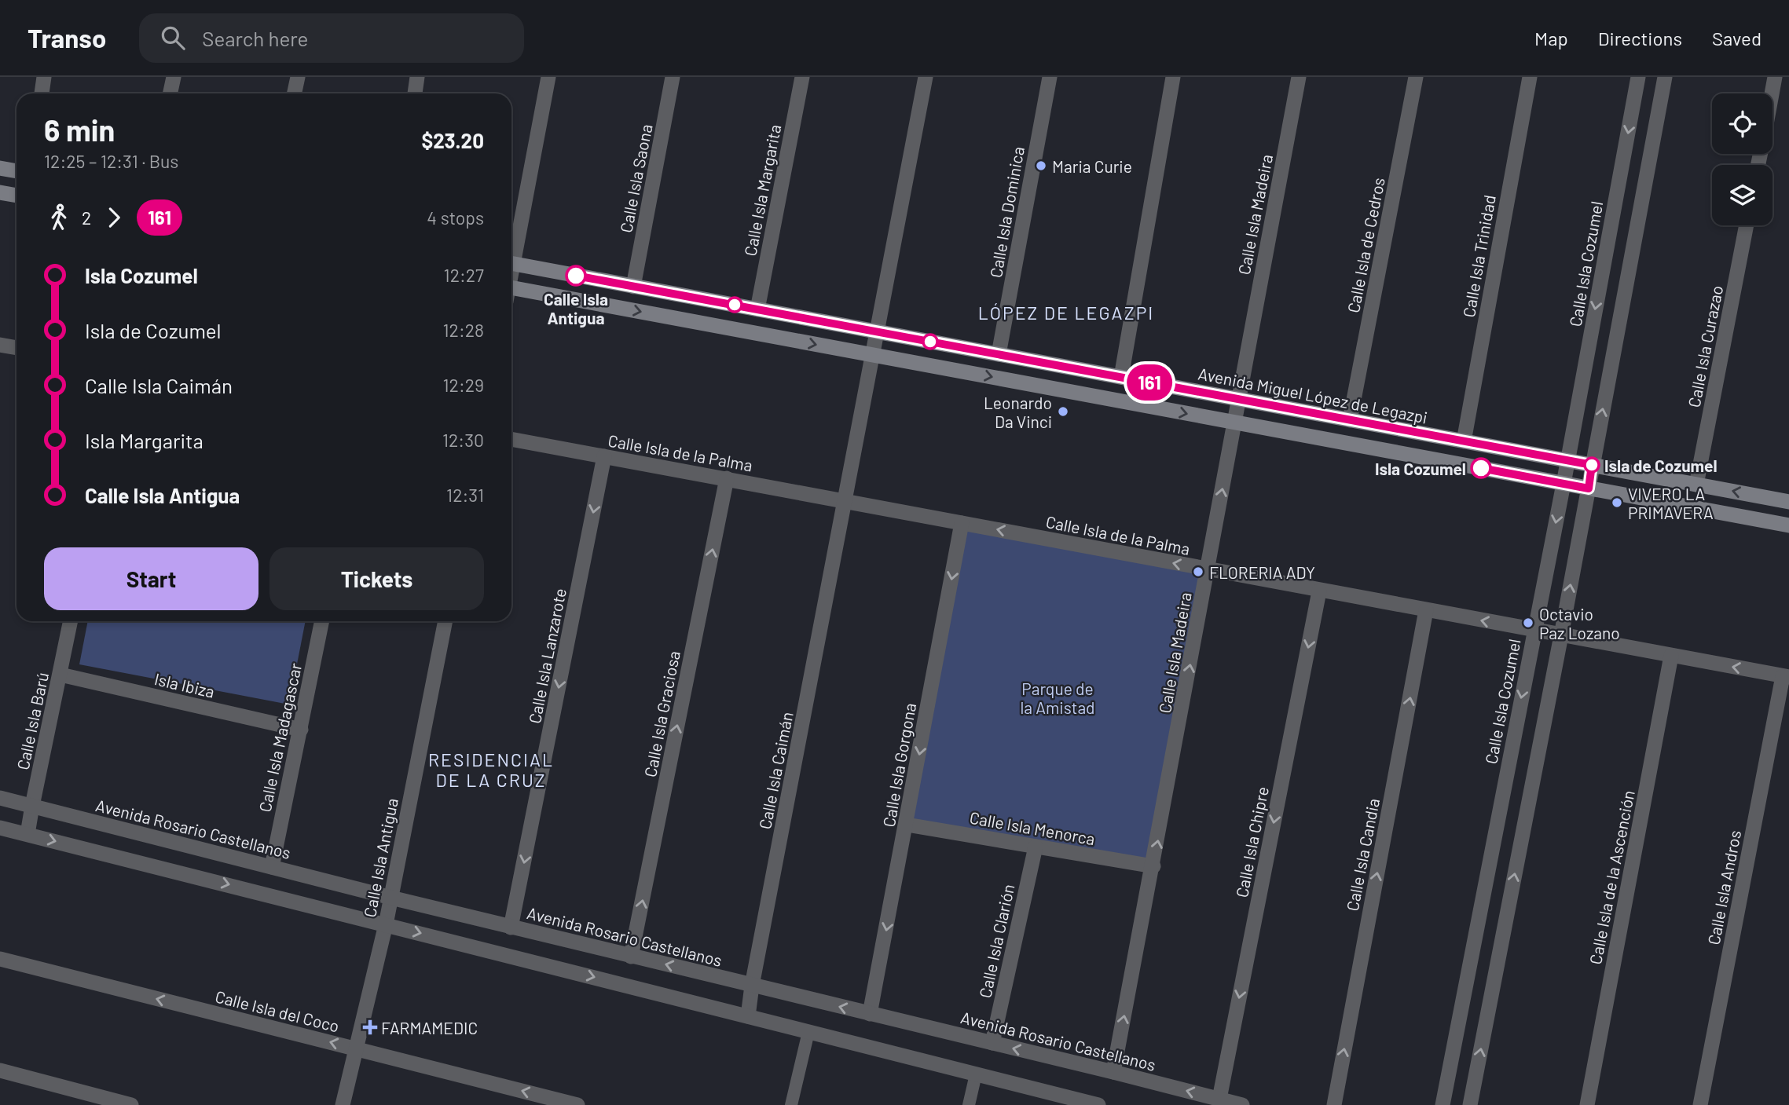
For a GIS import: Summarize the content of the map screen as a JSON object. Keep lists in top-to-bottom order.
{
  "streets": {
    "main road": ["Avenida Miguel López de Legazpi"],
    "street": [
      "Calle Isla Saona",
      "Calle Isla Margarita",
      "Calle Isla Dominica",
      "Calle Isla Madeira",
      "Calle Isla de Cedros",
      "Calle Isla Trinidad",
      "Calle Isla Cozumel",
      "Calle Isla Curazao",
      "Calle Isla de la Palma",
      "Calle Isla Lanzarote",
      "Isla Ibiza",
      "Calle Isla Graciosa",
      "Calle Isla Barú",
      "Calle Isla Madagascar",
      "Calle Isla Gorgona",
      "Calle Isla Caimán",
      "Calle Isla Menorca",
      "Avenida Rosario Castellanos",
      "Calle Isla Chipre",
      "Calle Isla Candia",
      "Calle Isla Antigua",
      "Calle Isla de la Ascención",
      "Calle Isla Andros",
      "Calle Isla Clarión",
      "Calle Isla del Coco"
    ]
  },
  "crossings": [
    ["Calle Isla Saona", "Avenida Miguel López de Legazpi"],
    ["Calle Isla Margarita", "Avenida Miguel López de Legazpi"],
    ["Calle Isla Dominica", "Avenida Miguel López de Legazpi"],
    ["Calle Isla Madeira", "Avenida Miguel López de Legazpi"],
    ["Calle Isla Madeira", "Calle Isla de la Palma"],
    ["Calle Isla Madeira", "Calle Isla Menorca"],
    ["Calle Isla Madeira", "Avenida Rosario Castellanos"],
    ["Calle Isla de Cedros", "Avenida Miguel López de Legazpi"],
    ["Calle Isla Trinidad", "Avenida Miguel López de Legazpi"],
    ["Calle Isla Cozumel", "Avenida Miguel López de Legazpi"],
    ["Calle Isla Cozumel", "Calle Isla de la Palma"],
    ["Calle Isla Curazao", "Avenida Miguel López de Legazpi"],
    ["Avenida Miguel López de Legazpi", "Calle Isla Caimán"],
    ["Calle Isla de la Palma", "Calle Isla Lanzarote"],
    ["Calle Isla de la Palma", "Calle Isla Graciosa"],
    ["Calle Isla de la Palma", "Calle Isla Gorgona"],
    ["Calle Isla de la Palma", "Calle Isla Caimán"],
    ["Calle Isla de la Palma", "Calle Isla Chipre"],
    ["Calle Isla de la Palma", "Calle Isla Candia"],
    ["Calle Isla de la Palma", "Calle Isla de la Ascención"],
    ["Calle Isla de la Palma", "Calle Isla Andros"],
    ["Calle Isla Lanzarote", "Avenida Rosario Castellanos"],
    ["Isla Ibiza", "Calle Isla Barú"],
    ["Isla Ibiza", "Calle Isla Madagascar"],
    ["Calle Isla Graciosa", "Avenida Rosario Castellanos"],
    ["Calle Isla Barú", "Avenida Rosario Castellanos"],
    ["Calle Isla Madagascar", "Avenida Rosario Castellanos"],
    ["Calle Isla Gorgona", "Calle Isla Menorca"],
    ["Calle Isla Gorgona", "Avenida Rosario Castellanos"],
    ["Calle Isla Caimán", "Avenida Rosario Castellanos"],
    ["Calle Isla Menorca", "Calle Isla Clarión"],
    ["Avenida Rosario Castellanos", "Calle Isla Chipre"],
    ["Avenida Rosario Castellanos", "Calle Isla Antigua"],
    ["Avenida Rosario Castellanos", "Calle Isla Clarión"],
    ["Calle Isla Antigua", "Calle Isla del Coco"]
  ],
  "one_way": [
    "Calle Isla Madeira",
    "Calle Isla de la Palma",
    "Calle Isla Lanzarote",
    "Calle Isla Graciosa",
    "Calle Isla Gorgona",
    "Calle Isla Chipre"
  ],
  "districts": ["LÓPEZ DE LEGAZPI", "RESIDENCIAL DE LA CRUZ"],
  "parks": ["Parque de la Amistad"],
  "places": {
    "other": [
      "Maria Curie",
      "Calle Isla Antigua",
      "Leonardo Da Vinci",
      "Isla de Cozumel",
      "Isla Cozumel",
      "VIVERO LA PRIMAVERA",
      "FLORERIA ADY",
      "Octavio Paz Lozano"
    ],
    "health": ["FARMAMEDIC"]
  },
  "lines": ["bus line 161"],
  "page": {
    "header": "Transo",
    "search": "Search here",
    "nav": ["Map", "Directions", "Saved"],
    "on_map": "161",
    "heading": ["6 min", "12:25 – 12:31 · Bus", "$23.20"],
    "legs": ["2", "161", "4 stops"],
    "list": [
      {
        "name": "Isla Cozumel",
        "value": "12:27"
      },
      {
        "name": "Isla de Cozumel",
        "value": "12:28"
      },
      {
        "name": "Calle Isla Caimán",
        "value": "12:29"
      },
      {
        "name": "Isla Margarita",
        "value": "12:30"
      },
      {
        "name": "Calle Isla Antigua",
        "value": "12:31"
      }
    ],
    "buttons": ["Start", "Tickets"]
  }
}
